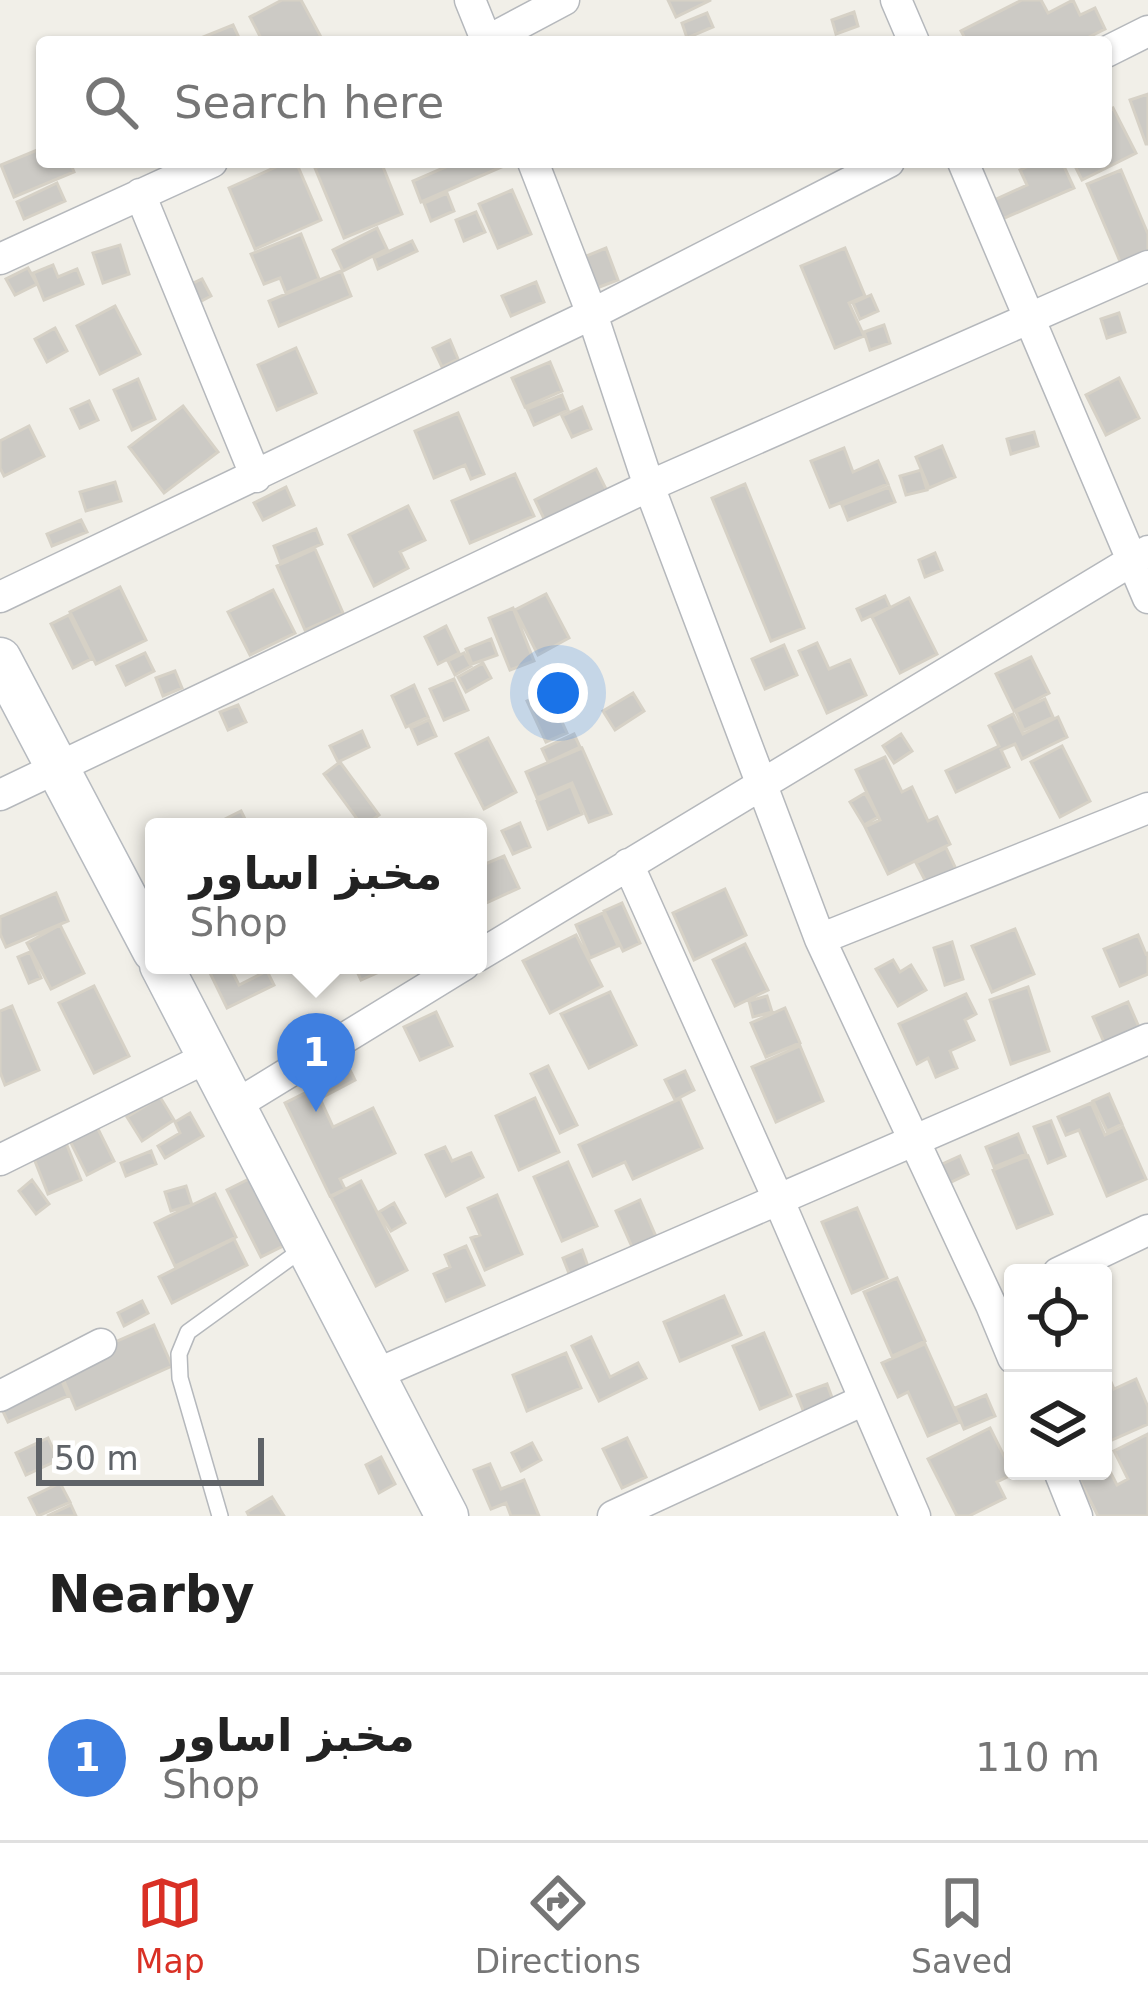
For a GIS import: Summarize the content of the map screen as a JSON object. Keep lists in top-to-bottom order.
{
  "scale_bar": "50 m",
  "page": {
    "search": "Search here",
    "popup": ["مخبز اساور", "Shop"],
    "pins": "1",
    "scale": "50 m",
    "heading": "Nearby",
    "list": [
      {
        "mark": "1",
        "name": "مخبز اساور",
        "note": "Shop",
        "value": "110 m"
      }
    ],
    "nav": ["Map", "Directions", "Saved"]
  }
}
